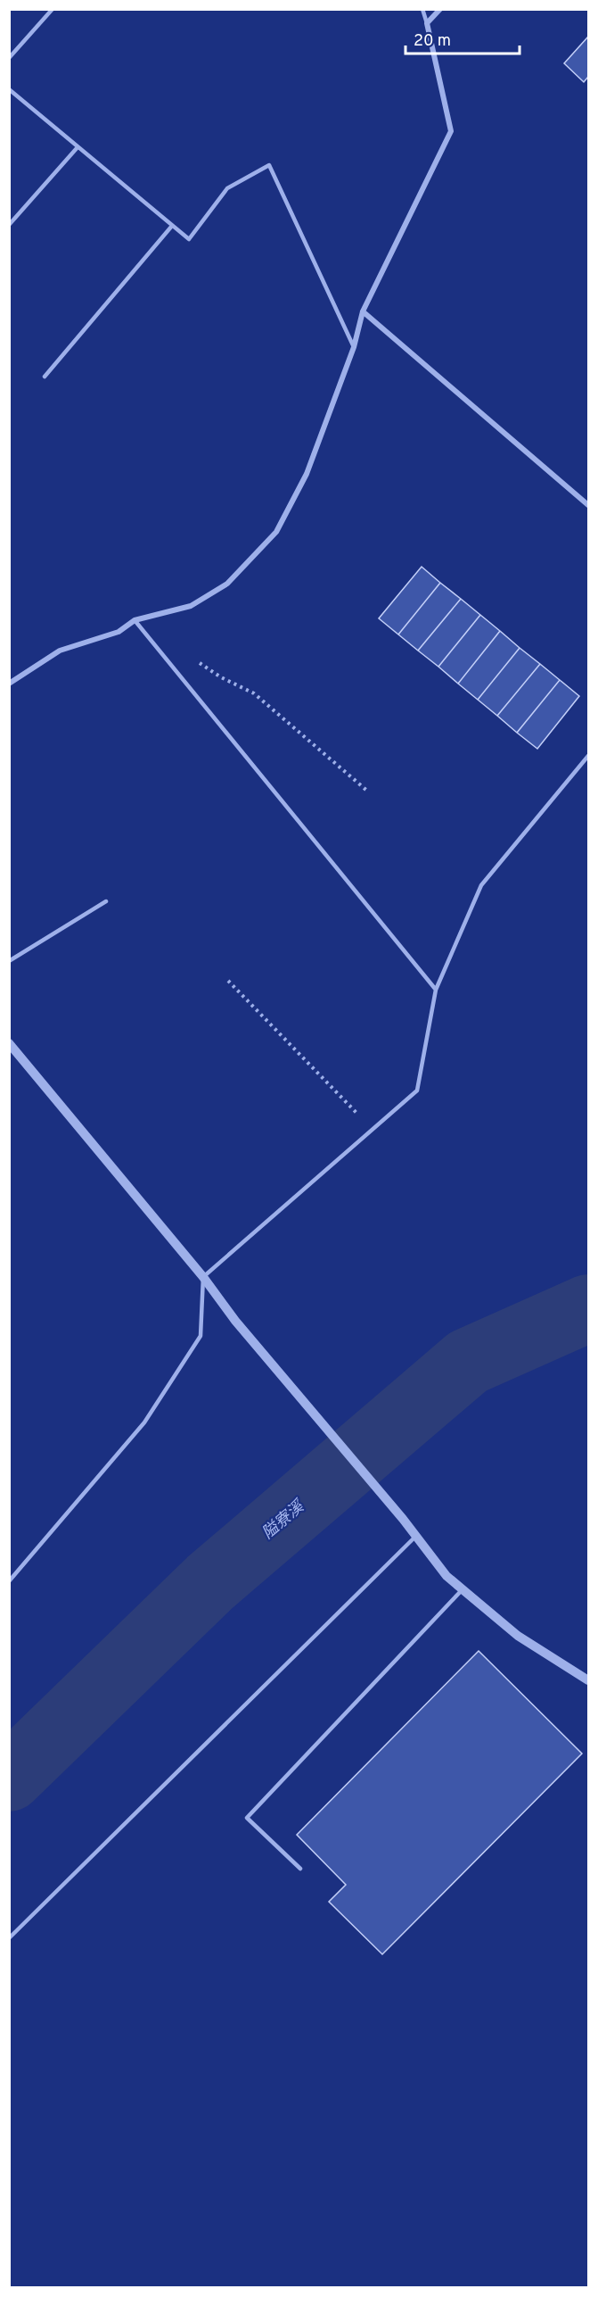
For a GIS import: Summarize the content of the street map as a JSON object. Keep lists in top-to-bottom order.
{
  "water": ["隘寮溪"],
  "scale_bar": "20 m"
}
